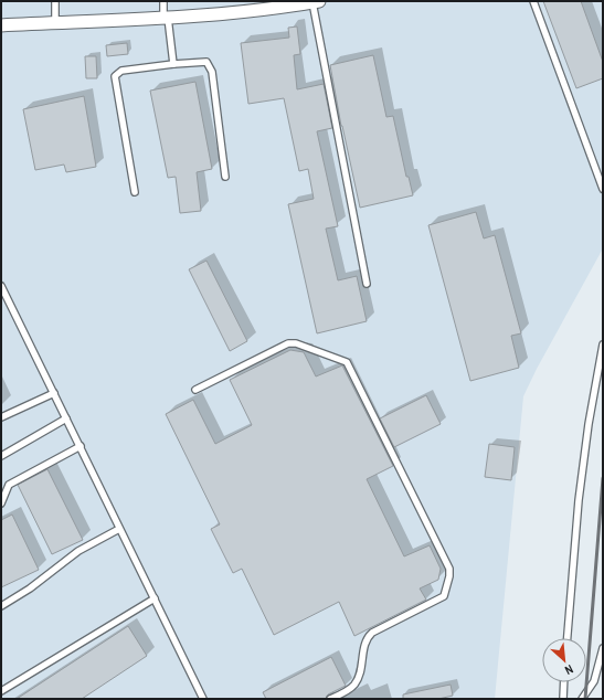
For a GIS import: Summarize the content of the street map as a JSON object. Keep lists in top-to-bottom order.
{
  "north": "bottom right"
}
